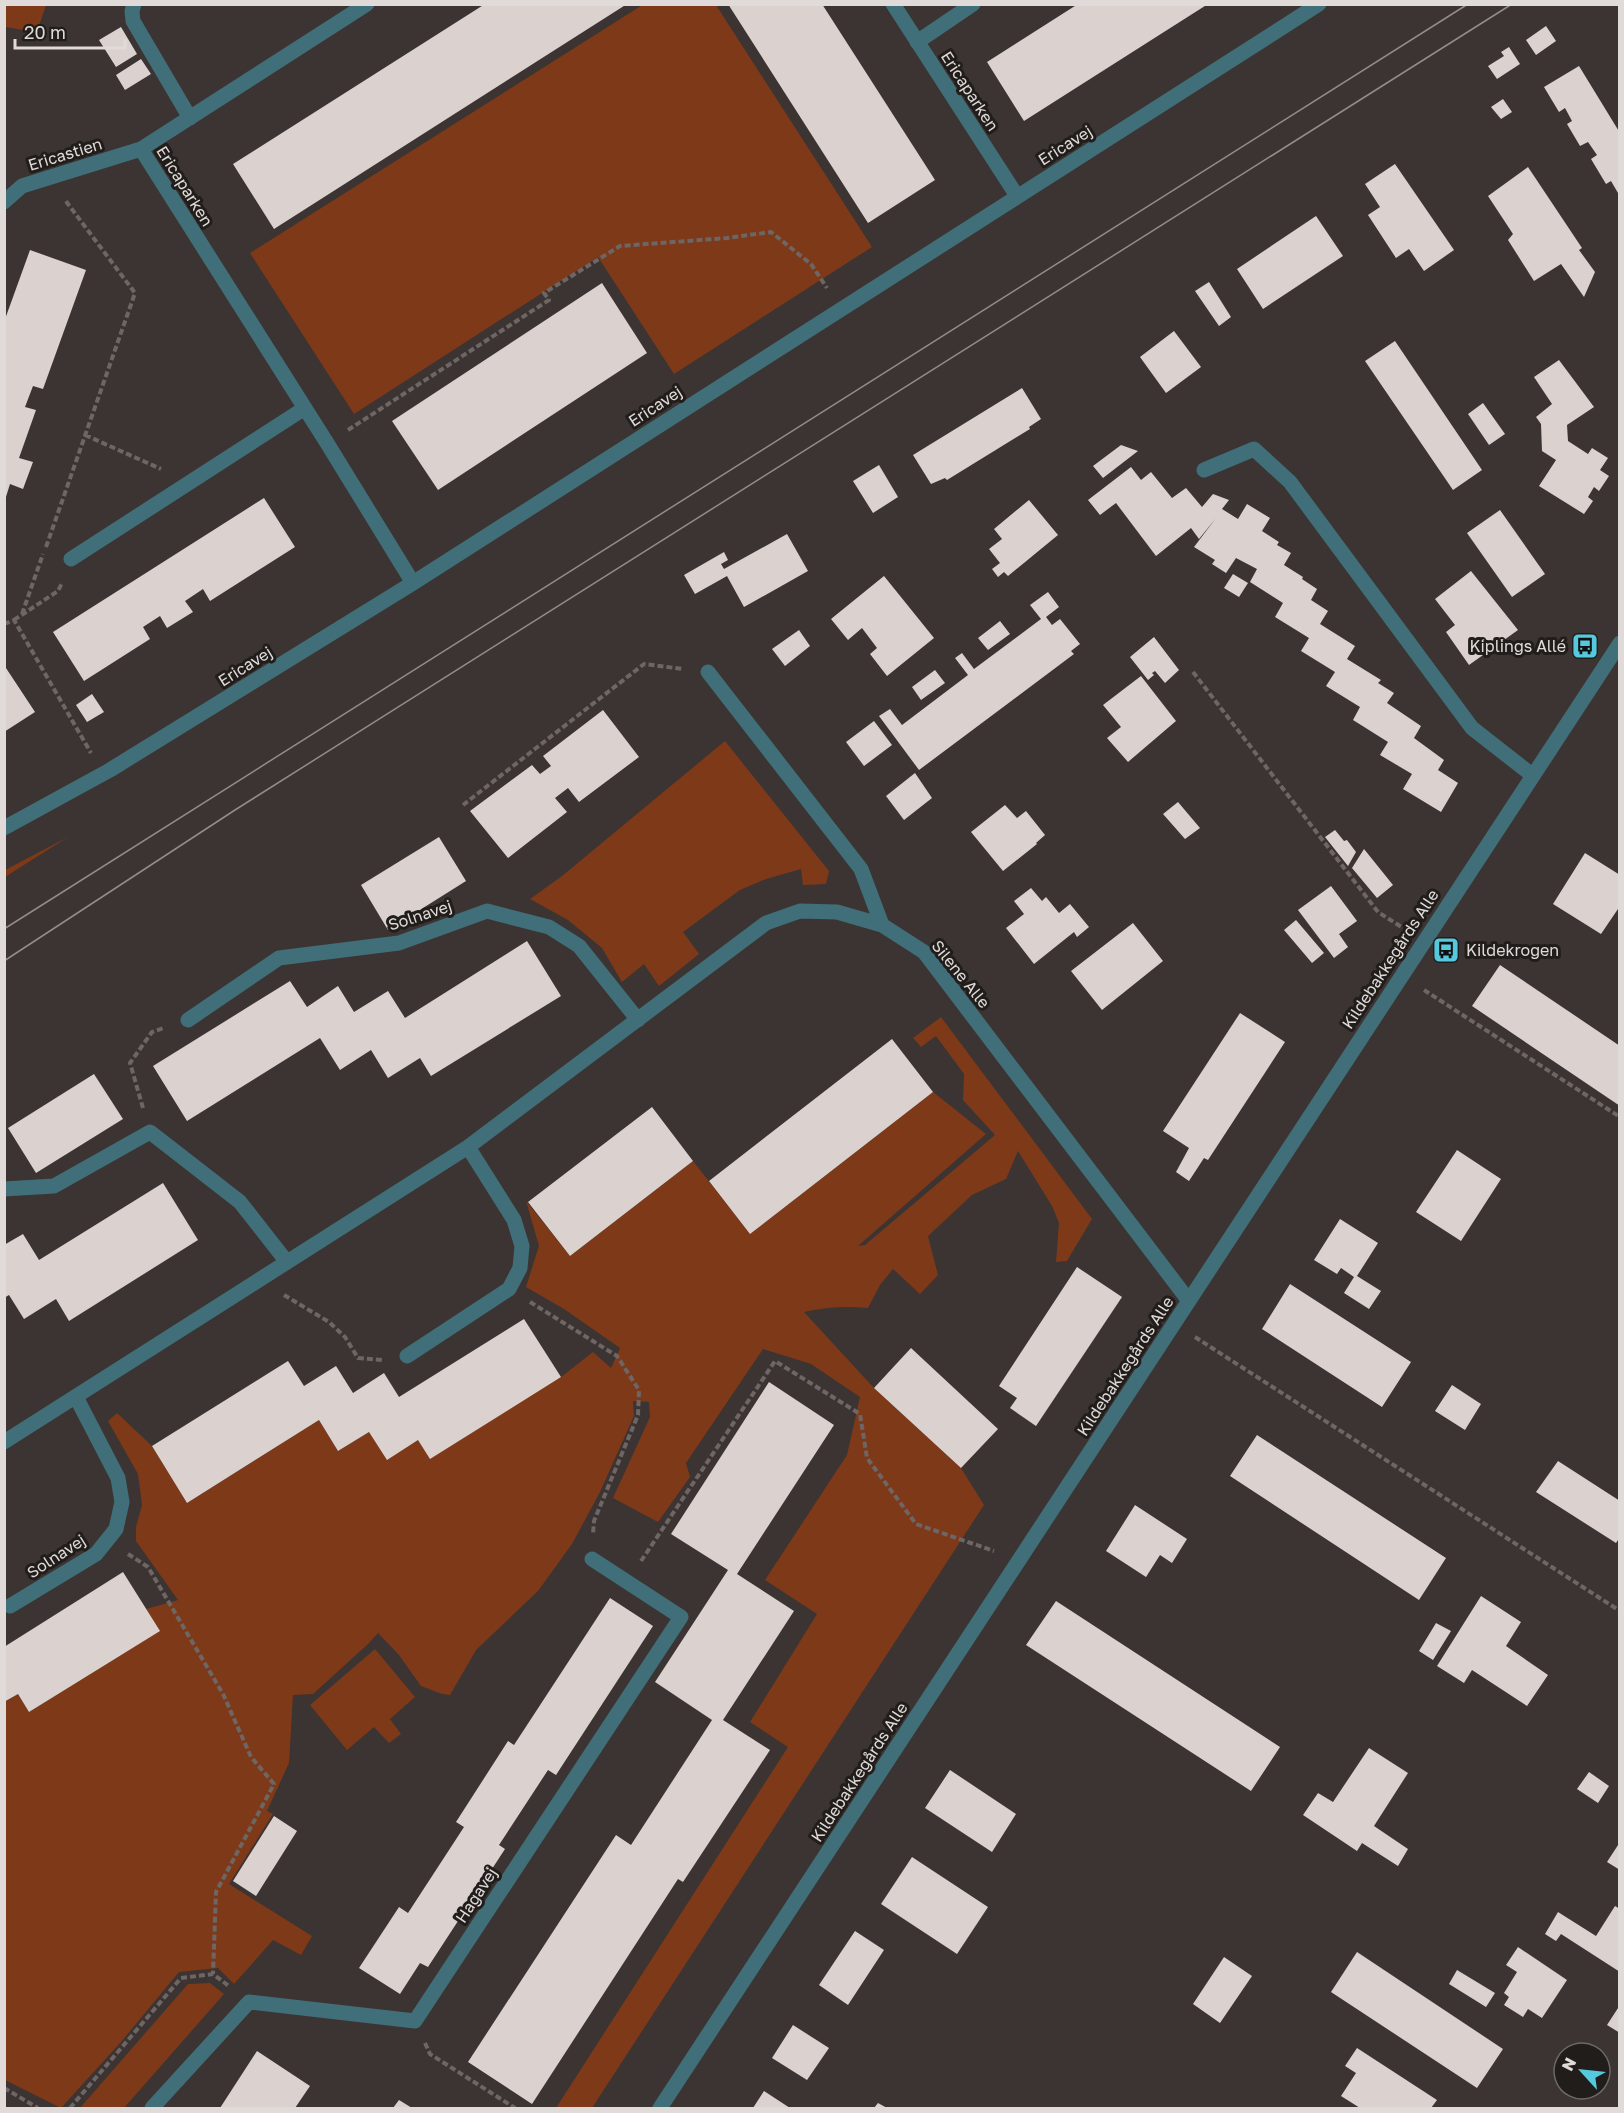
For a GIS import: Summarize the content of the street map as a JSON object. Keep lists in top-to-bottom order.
{
  "streets": {
    "street": [
      "Ericaparken",
      "Ericavej",
      "Ericastien",
      "Solnavej",
      "Kildebakkegårds Alle",
      "Silene Alle",
      "Hagavej"
    ]
  },
  "crossings": [
    ["Ericaparken", "Ericavej"],
    ["Ericaparken", "Ericastien"],
    ["Kildebakkegårds Alle", "Silene Alle"]
  ],
  "places": {
    "bus stop": ["Kiplings Allé", "Kildekrogen"]
  },
  "scale_bar": "20 m",
  "north": "top left"
}
